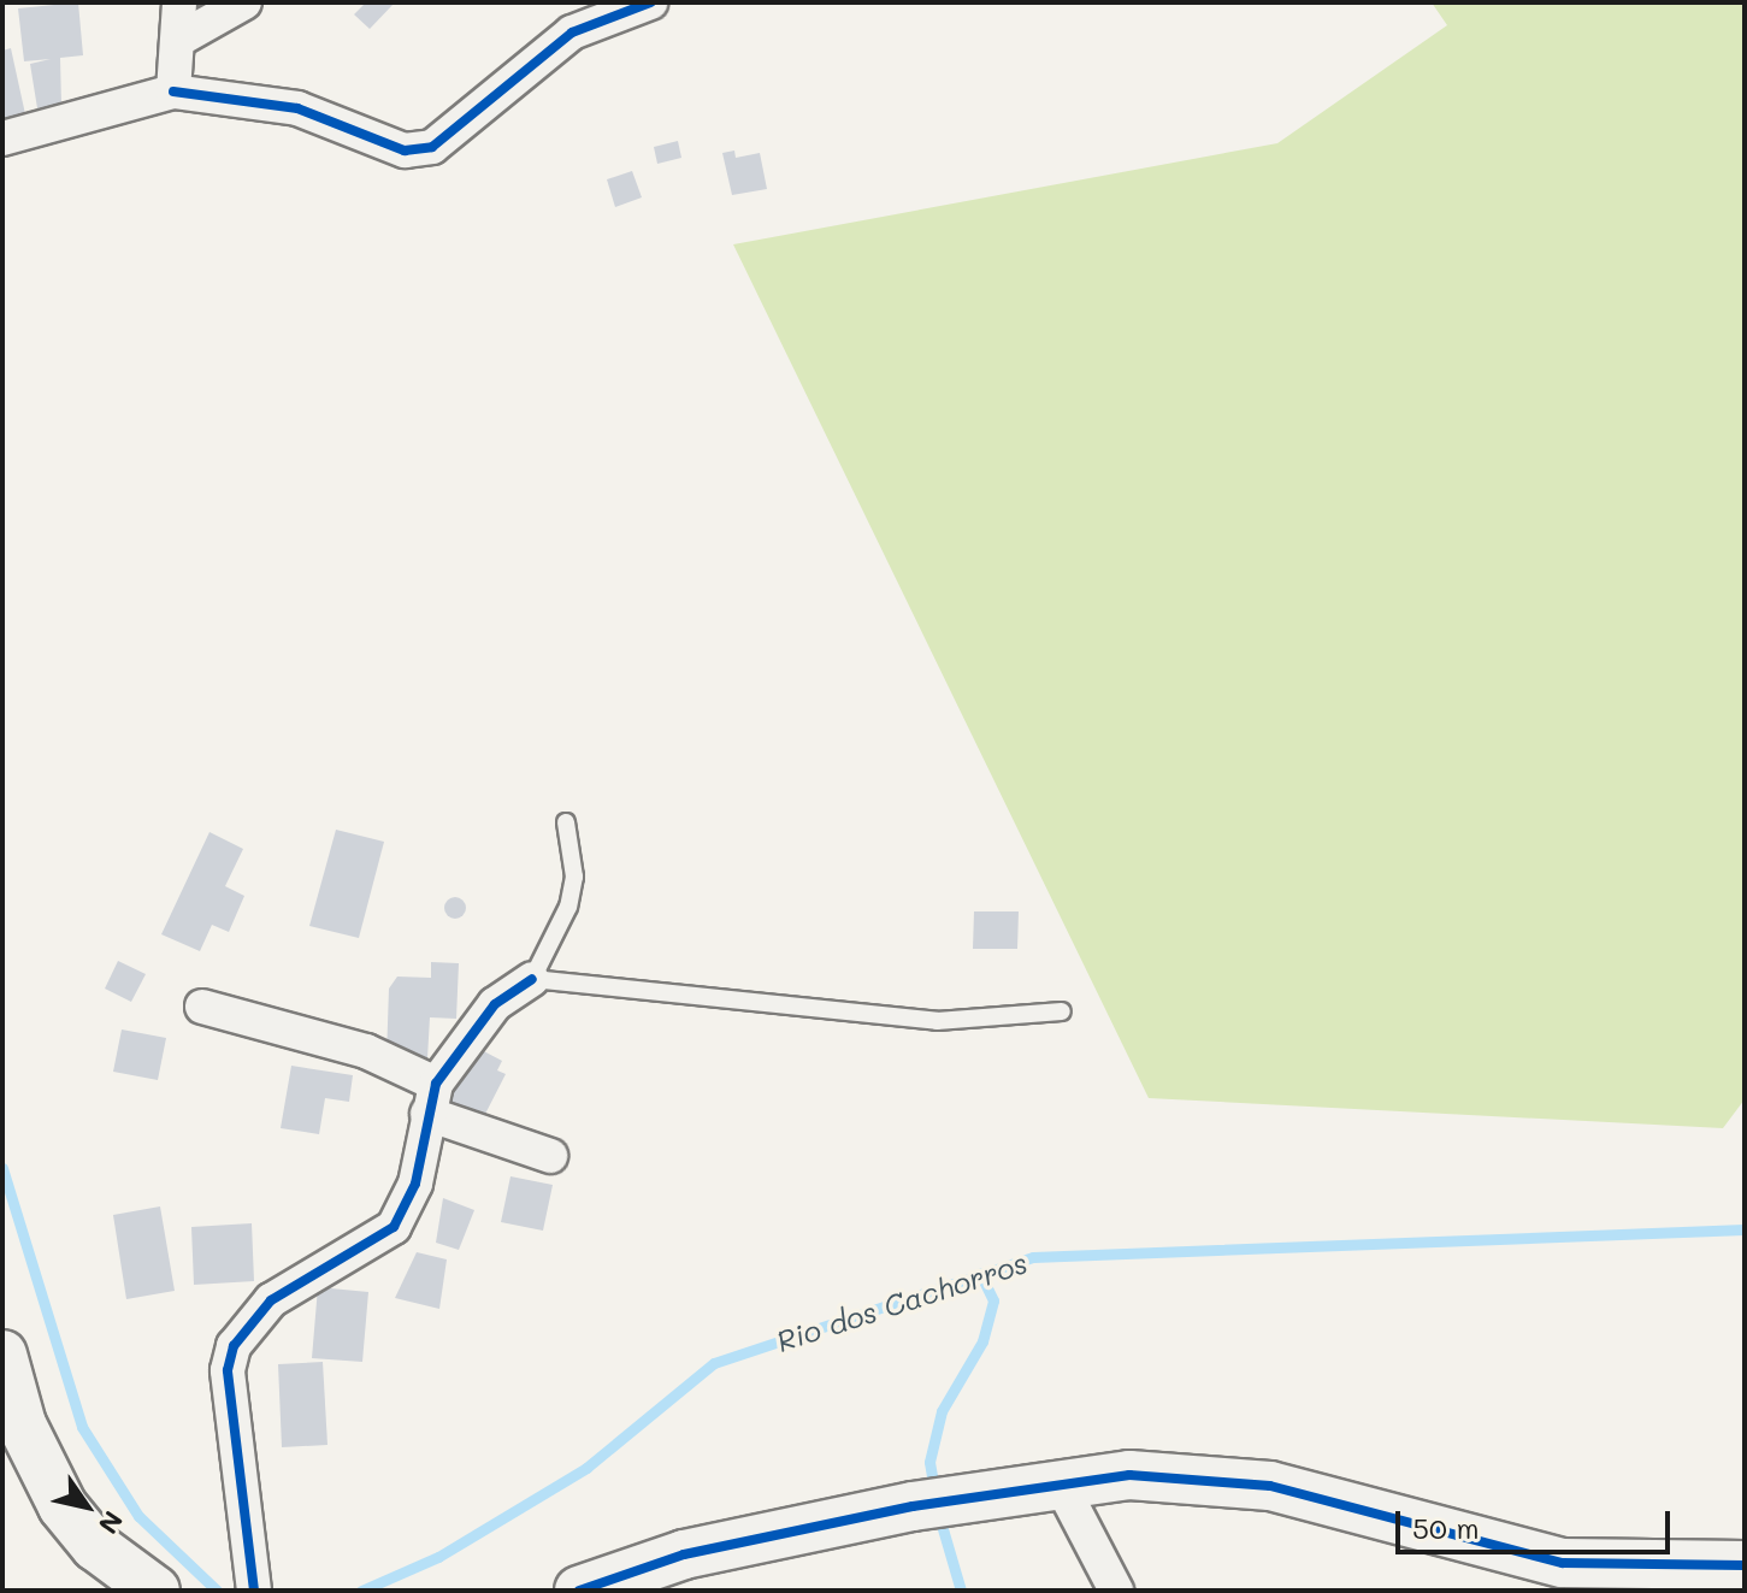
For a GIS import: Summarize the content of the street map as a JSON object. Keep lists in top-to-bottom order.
{
  "water": ["Rio dos Cachorros"],
  "scale_bar": "50 m",
  "north": "bottom right"
}
